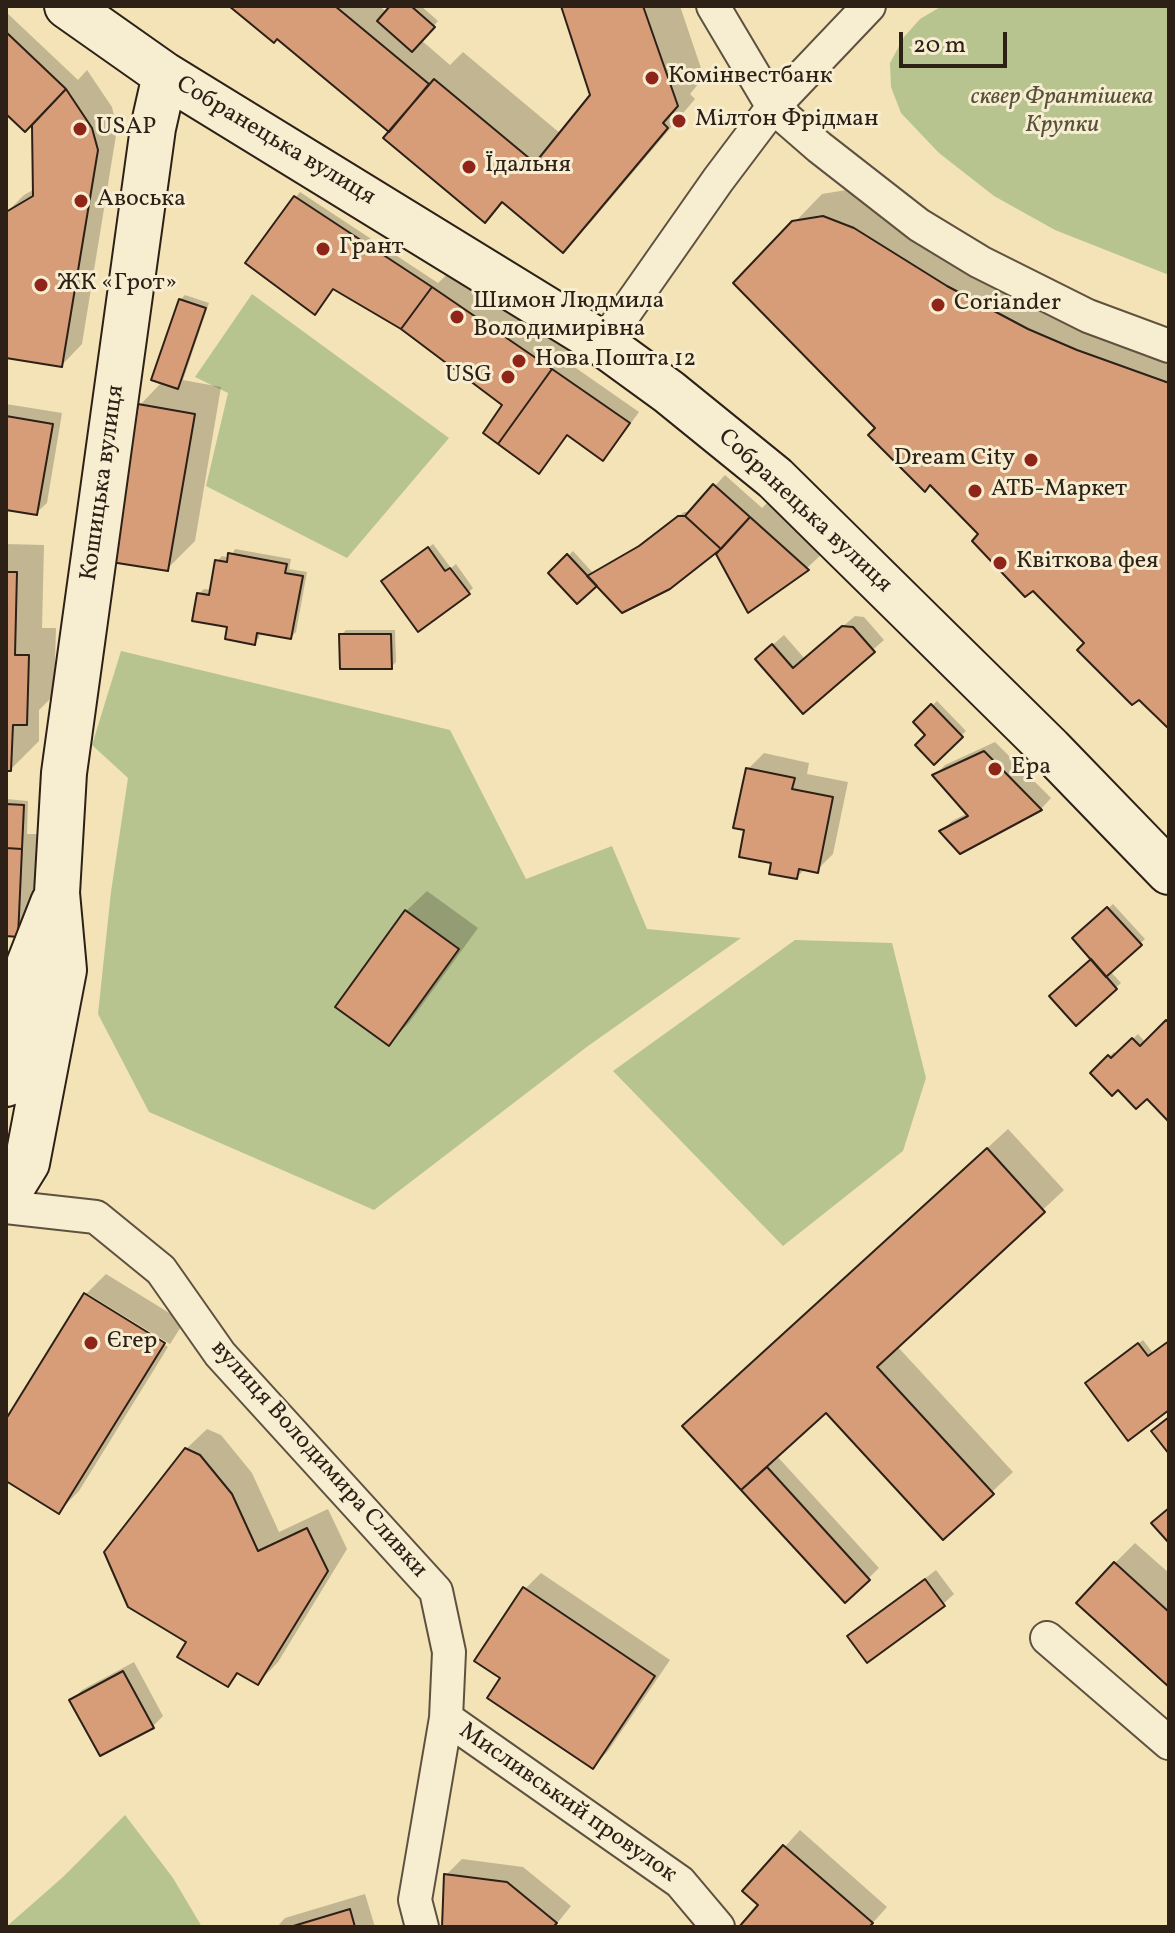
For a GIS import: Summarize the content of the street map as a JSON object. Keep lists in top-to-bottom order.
{
  "streets": {
    "main road": ["Собранецька вулиця", "Кошицька вулиця"],
    "street": ["вулиця Володимира Сливки", "Мисливський провулок"]
  },
  "crossings": [
    ["Собранецька вулиця", "Кошицька вулиця"],
    ["вулиця Володимира Сливки", "Мисливський провулок"]
  ],
  "parks": ["сквер Франтішека Крупки"],
  "places": [
    "Комінвестбанк",
    "Мілтон Фрідман",
    "USAP",
    "Їдальня",
    "Авоська",
    "Грант",
    "ЖК «Грот»",
    "Coriander",
    "Шимон Людмила Володимирівна",
    "Нова Пошта 12",
    "USG",
    "Dream City",
    "АТБ-Маркет",
    "Квіткова фея",
    "Ера",
    "Єгер"
  ],
  "scale_bar": "20 m"
}
